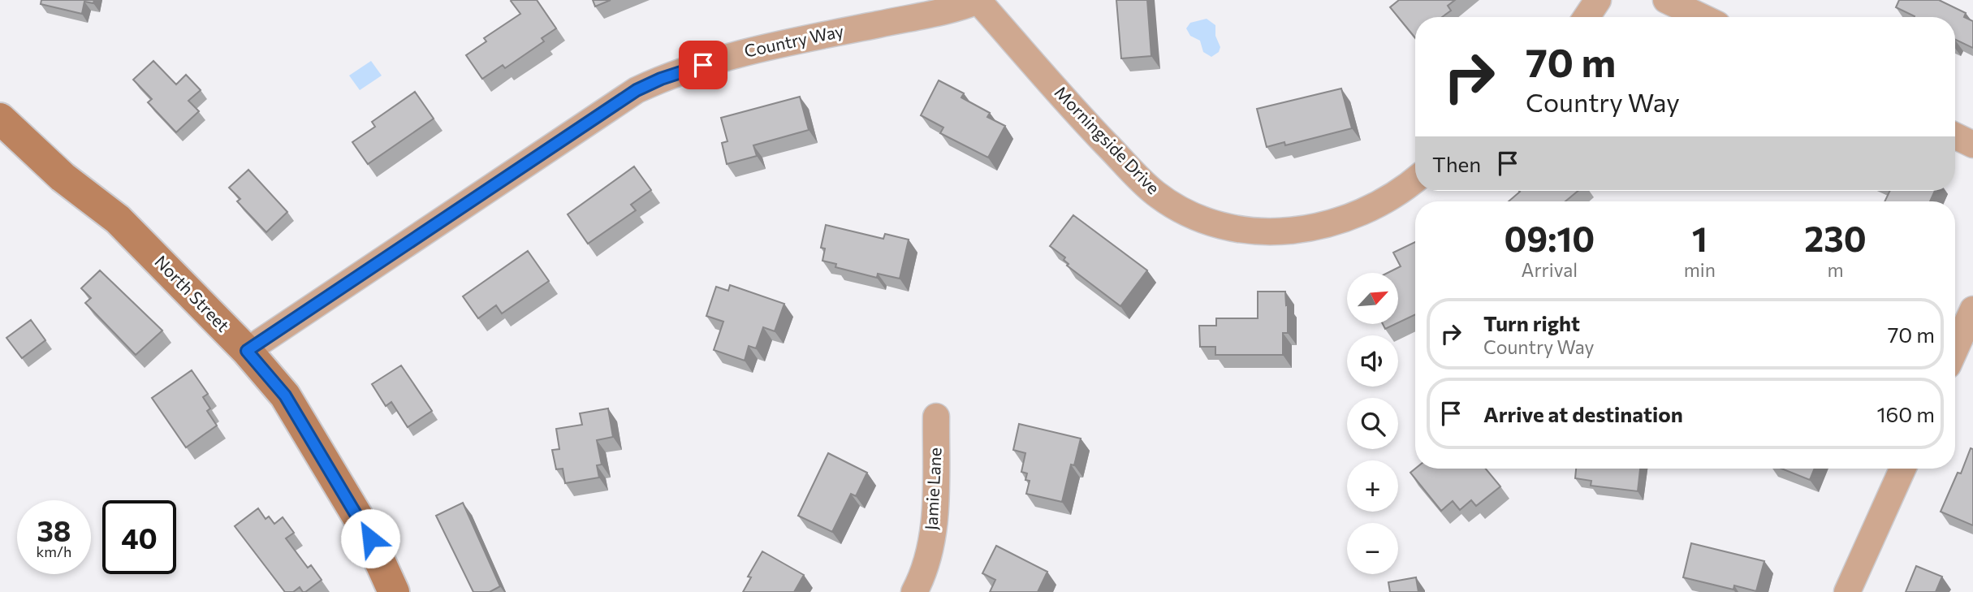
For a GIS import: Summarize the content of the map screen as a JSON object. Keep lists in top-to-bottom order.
{
  "streets": {
    "street": [
      "Country Way",
      "Morningside Drive",
      "North Street",
      "Jamie Lane"
    ]
  },
  "crossings": [
    ["Country Way", "Morningside Drive"],
    ["Country Way", "North Street"]
  ],
  "north": "top right",
  "page": {
    "turn": ["70 m", "Country Way"],
    "then": "Then",
    "eta": [
      "09:10",
      "Arrival",
      "1",
      "min",
      "230",
      "m"
    ],
    "map_buttons": ["+", "−"],
    "list": [
      {
        "name": "Turn right",
        "note": "Country Way",
        "value": "70 m"
      },
      {
        "name": "Arrive at destination",
        "value": "160 m"
      }
    ],
    "speed": "38 km/h",
    "limit": "40"
  }
}
